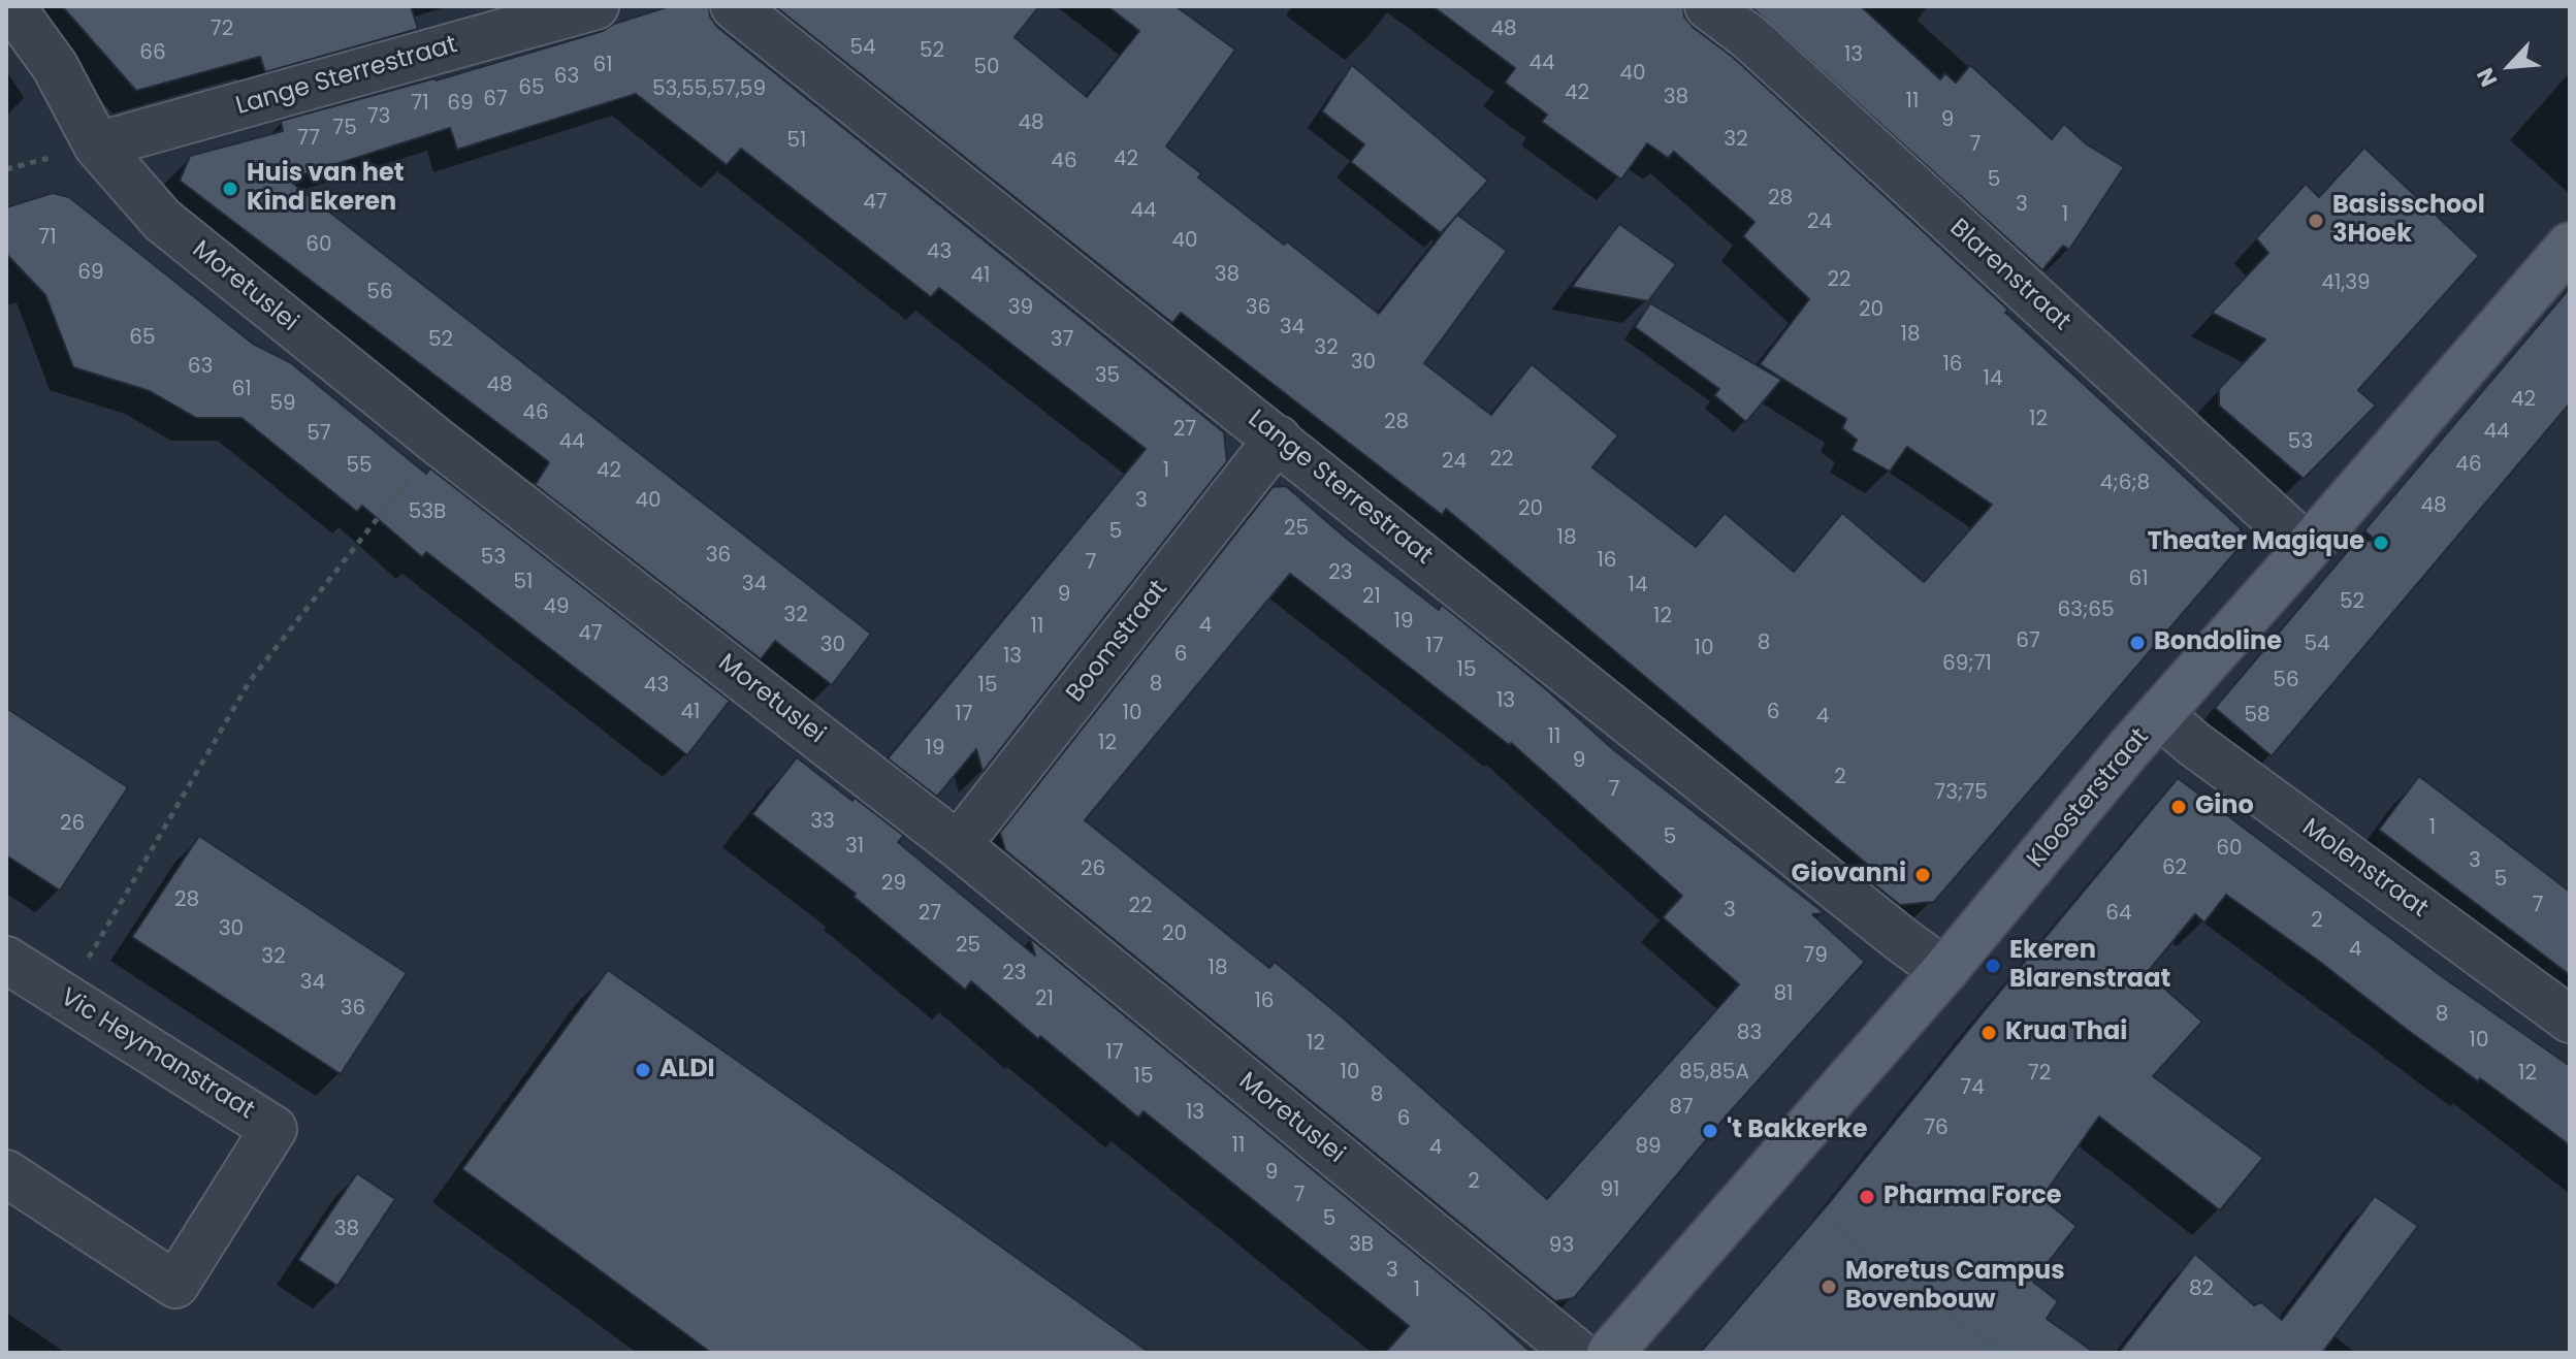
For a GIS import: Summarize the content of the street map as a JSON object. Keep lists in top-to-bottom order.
{
  "streets": {
    "main road": ["Kloosterstraat"],
    "street": [
      "Lange Sterrestraat",
      "Blarenstraat",
      "Moretuslei",
      "Boomstraat",
      "Molenstraat",
      "Vic Heymanstraat"
    ]
  },
  "crossings": [
    ["Lange Sterrestraat", "Moretuslei"],
    ["Lange Sterrestraat", "Boomstraat"],
    ["Lange Sterrestraat", "Kloosterstraat"],
    ["Blarenstraat", "Kloosterstraat"],
    ["Moretuslei", "Boomstraat"],
    ["Kloosterstraat", "Molenstraat"]
  ],
  "places": [
    "Huis van het Kind Ekeren",
    "Basisschool 3Hoek",
    "Theater Magique",
    "Bondoline",
    "Gino",
    "Giovanni",
    "Ekeren Blarenstraat",
    "Krua Thai",
    "ALDI",
    "'t Bakkerke",
    "Pharma Force",
    "Moretus Campus Bovenbouw"
  ],
  "house_numbers": [
    "72",
    "48",
    "54",
    "52",
    "66",
    "13",
    "44",
    "61",
    "50",
    "40",
    "63",
    "65",
    "53,55,57,59",
    "42",
    "38",
    "67",
    "11",
    "71",
    "69",
    "73",
    "9",
    "48",
    "75",
    "77",
    "32",
    "51",
    "7",
    "42",
    "46",
    "5",
    "28",
    "47",
    "3",
    "44",
    "1",
    "24",
    "71",
    "40",
    "60",
    "43",
    "69",
    "38",
    "41",
    "22",
    "41,39",
    "56",
    "39",
    "36",
    "20",
    "34",
    "18",
    "65",
    "52",
    "37",
    "32",
    "30",
    "16",
    "63",
    "35",
    "14",
    "48",
    "61",
    "42",
    "59",
    "46",
    "12",
    "28",
    "27",
    "44",
    "57",
    "44",
    "53",
    "22",
    "24",
    "46",
    "55",
    "42",
    "1",
    "4;6;8",
    "40",
    "3",
    "48",
    "20",
    "53B",
    "25",
    "5",
    "18",
    "36",
    "53",
    "16",
    "7",
    "23",
    "61",
    "51",
    "34",
    "14",
    "9",
    "21",
    "52",
    "49",
    "63;65",
    "32",
    "12",
    "19",
    "4",
    "11",
    "47",
    "67",
    "8",
    "54",
    "30",
    "17",
    "10",
    "6",
    "13",
    "69;71",
    "15",
    "56",
    "8",
    "43",
    "15",
    "13",
    "41",
    "6",
    "10",
    "17",
    "58",
    "4",
    "11",
    "12",
    "19",
    "9",
    "2",
    "7",
    "73;75",
    "33",
    "26",
    "1",
    "5",
    "31",
    "60",
    "3",
    "62",
    "26",
    "5",
    "29",
    "28",
    "7",
    "22",
    "3",
    "27",
    "64",
    "2",
    "30",
    "20",
    "25",
    "4",
    "79",
    "32",
    "18",
    "23",
    "34",
    "81",
    "21",
    "16",
    "36",
    "8",
    "83",
    "10",
    "12",
    "17",
    "10",
    "85,85A",
    "72",
    "12",
    "15",
    "74",
    "8",
    "87",
    "13",
    "6",
    "76",
    "11",
    "89",
    "4",
    "9",
    "2",
    "91",
    "7",
    "5",
    "38",
    "3B",
    "93",
    "3",
    "82",
    "1"
  ],
  "north": "bottom left"
}
